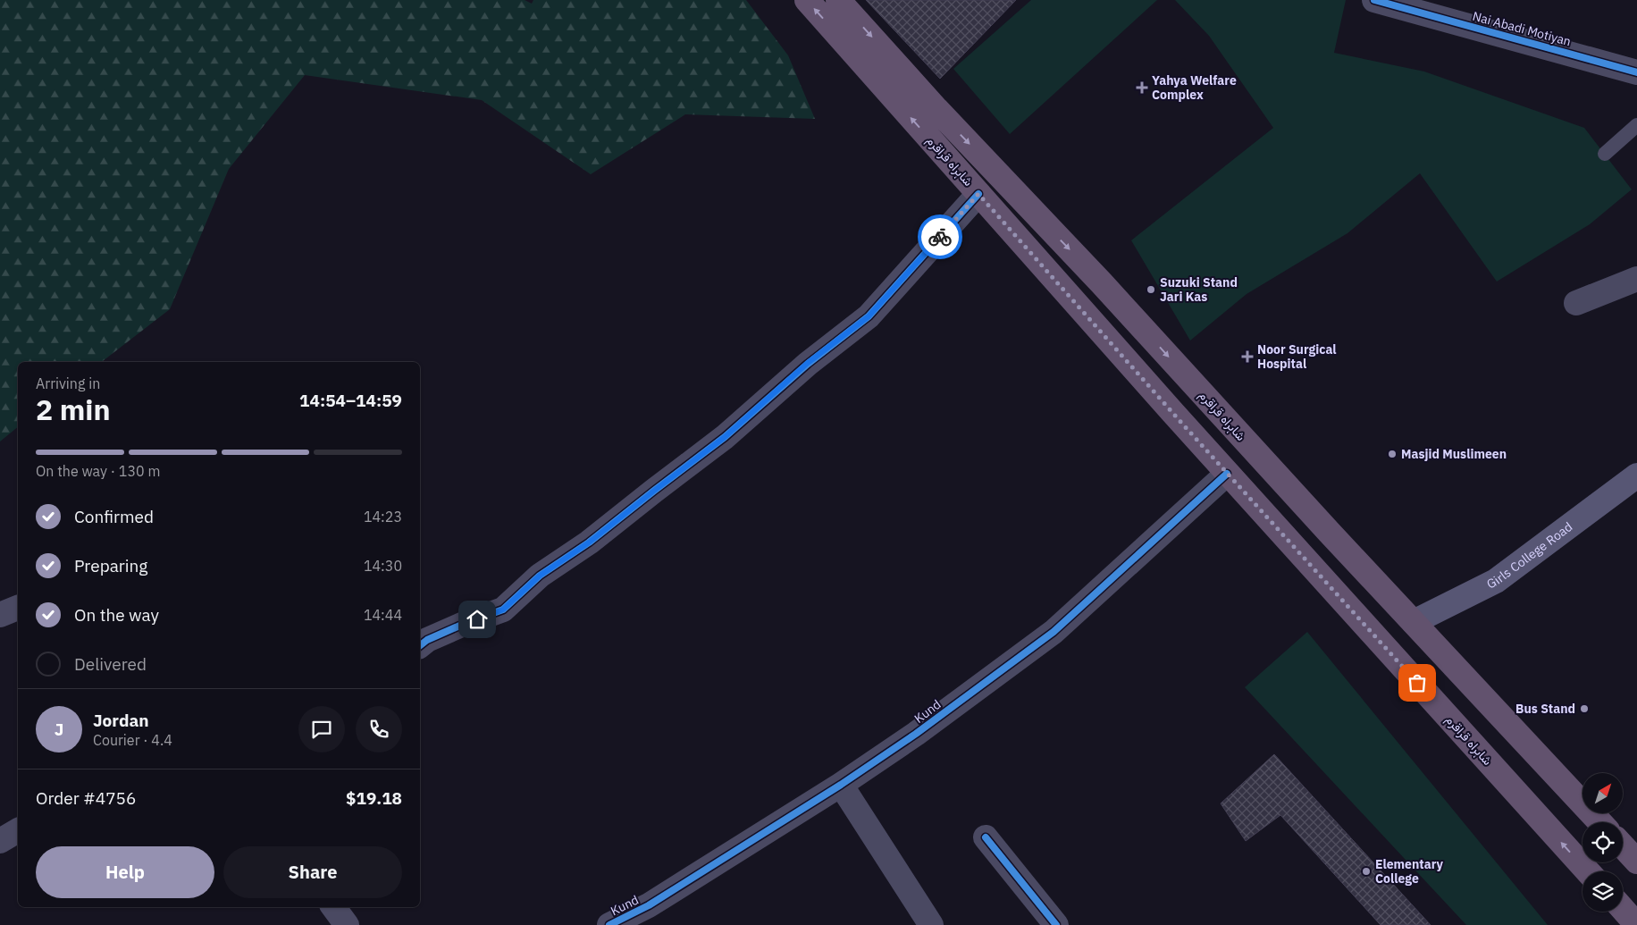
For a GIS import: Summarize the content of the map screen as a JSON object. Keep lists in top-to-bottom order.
{
  "streets": {
    "highway": ["شاہراہ قراقرم"],
    "main road": ["Girls College Road"],
    "street": ["Nai Abadi Motiyan", "Kund"]
  },
  "crossings": [
    ["شاہراہ قراقرم", "Girls College Road"],
    ["شاہراہ قراقرم", "Kund"]
  ],
  "places": {
    "health": ["Yahya Welfare Complex", "Noor Surgical Hospital"],
    "other": [
      "Suzuki Stand Jari Kas",
      "Masjid Muslimeen",
      "Bus Stand",
      "Elementary College"
    ]
  },
  "north": "top right",
  "page": {
    "heading": ["2 min", "Arriving in", "14:54–14:59"],
    "panel": [
      "Jordan",
      "Courier · 4.4",
      "Order #4756",
      "$19.18"
    ],
    "bar": "On the way · 130 m",
    "list": [
      ["Confirmed", "14:23"],
      ["Preparing", "14:30"],
      ["On the way", "14:44"],
      "Delivered"
    ],
    "round": "J",
    "buttons": ["Help", "Share"]
  }
}
